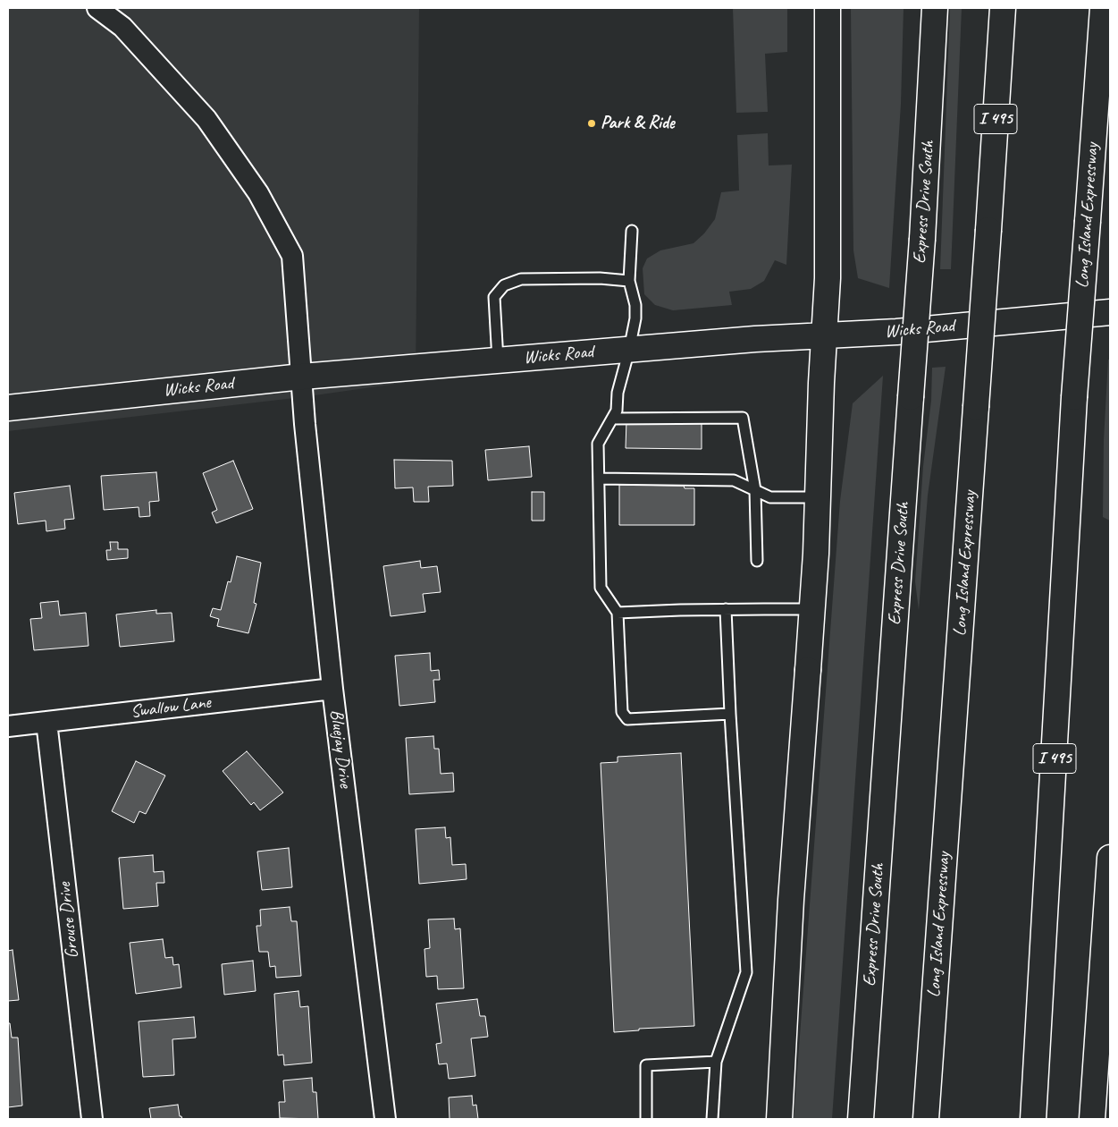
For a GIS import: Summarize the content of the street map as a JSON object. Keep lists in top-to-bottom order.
{
  "streets": {
    "main road": [
      "I 495",
      "Express Drive South",
      "Long Island Expressway",
      "Wicks Road"
    ],
    "street": ["Swallow Lane", "Bluejay Drive", "Grouse Drive"]
  },
  "crossings": [
    ["Wicks Road", "Bluejay Drive"],
    ["Swallow Lane", "Bluejay Drive"],
    ["Swallow Lane", "Grouse Drive"]
  ],
  "places": ["Park & Ride"]
}
